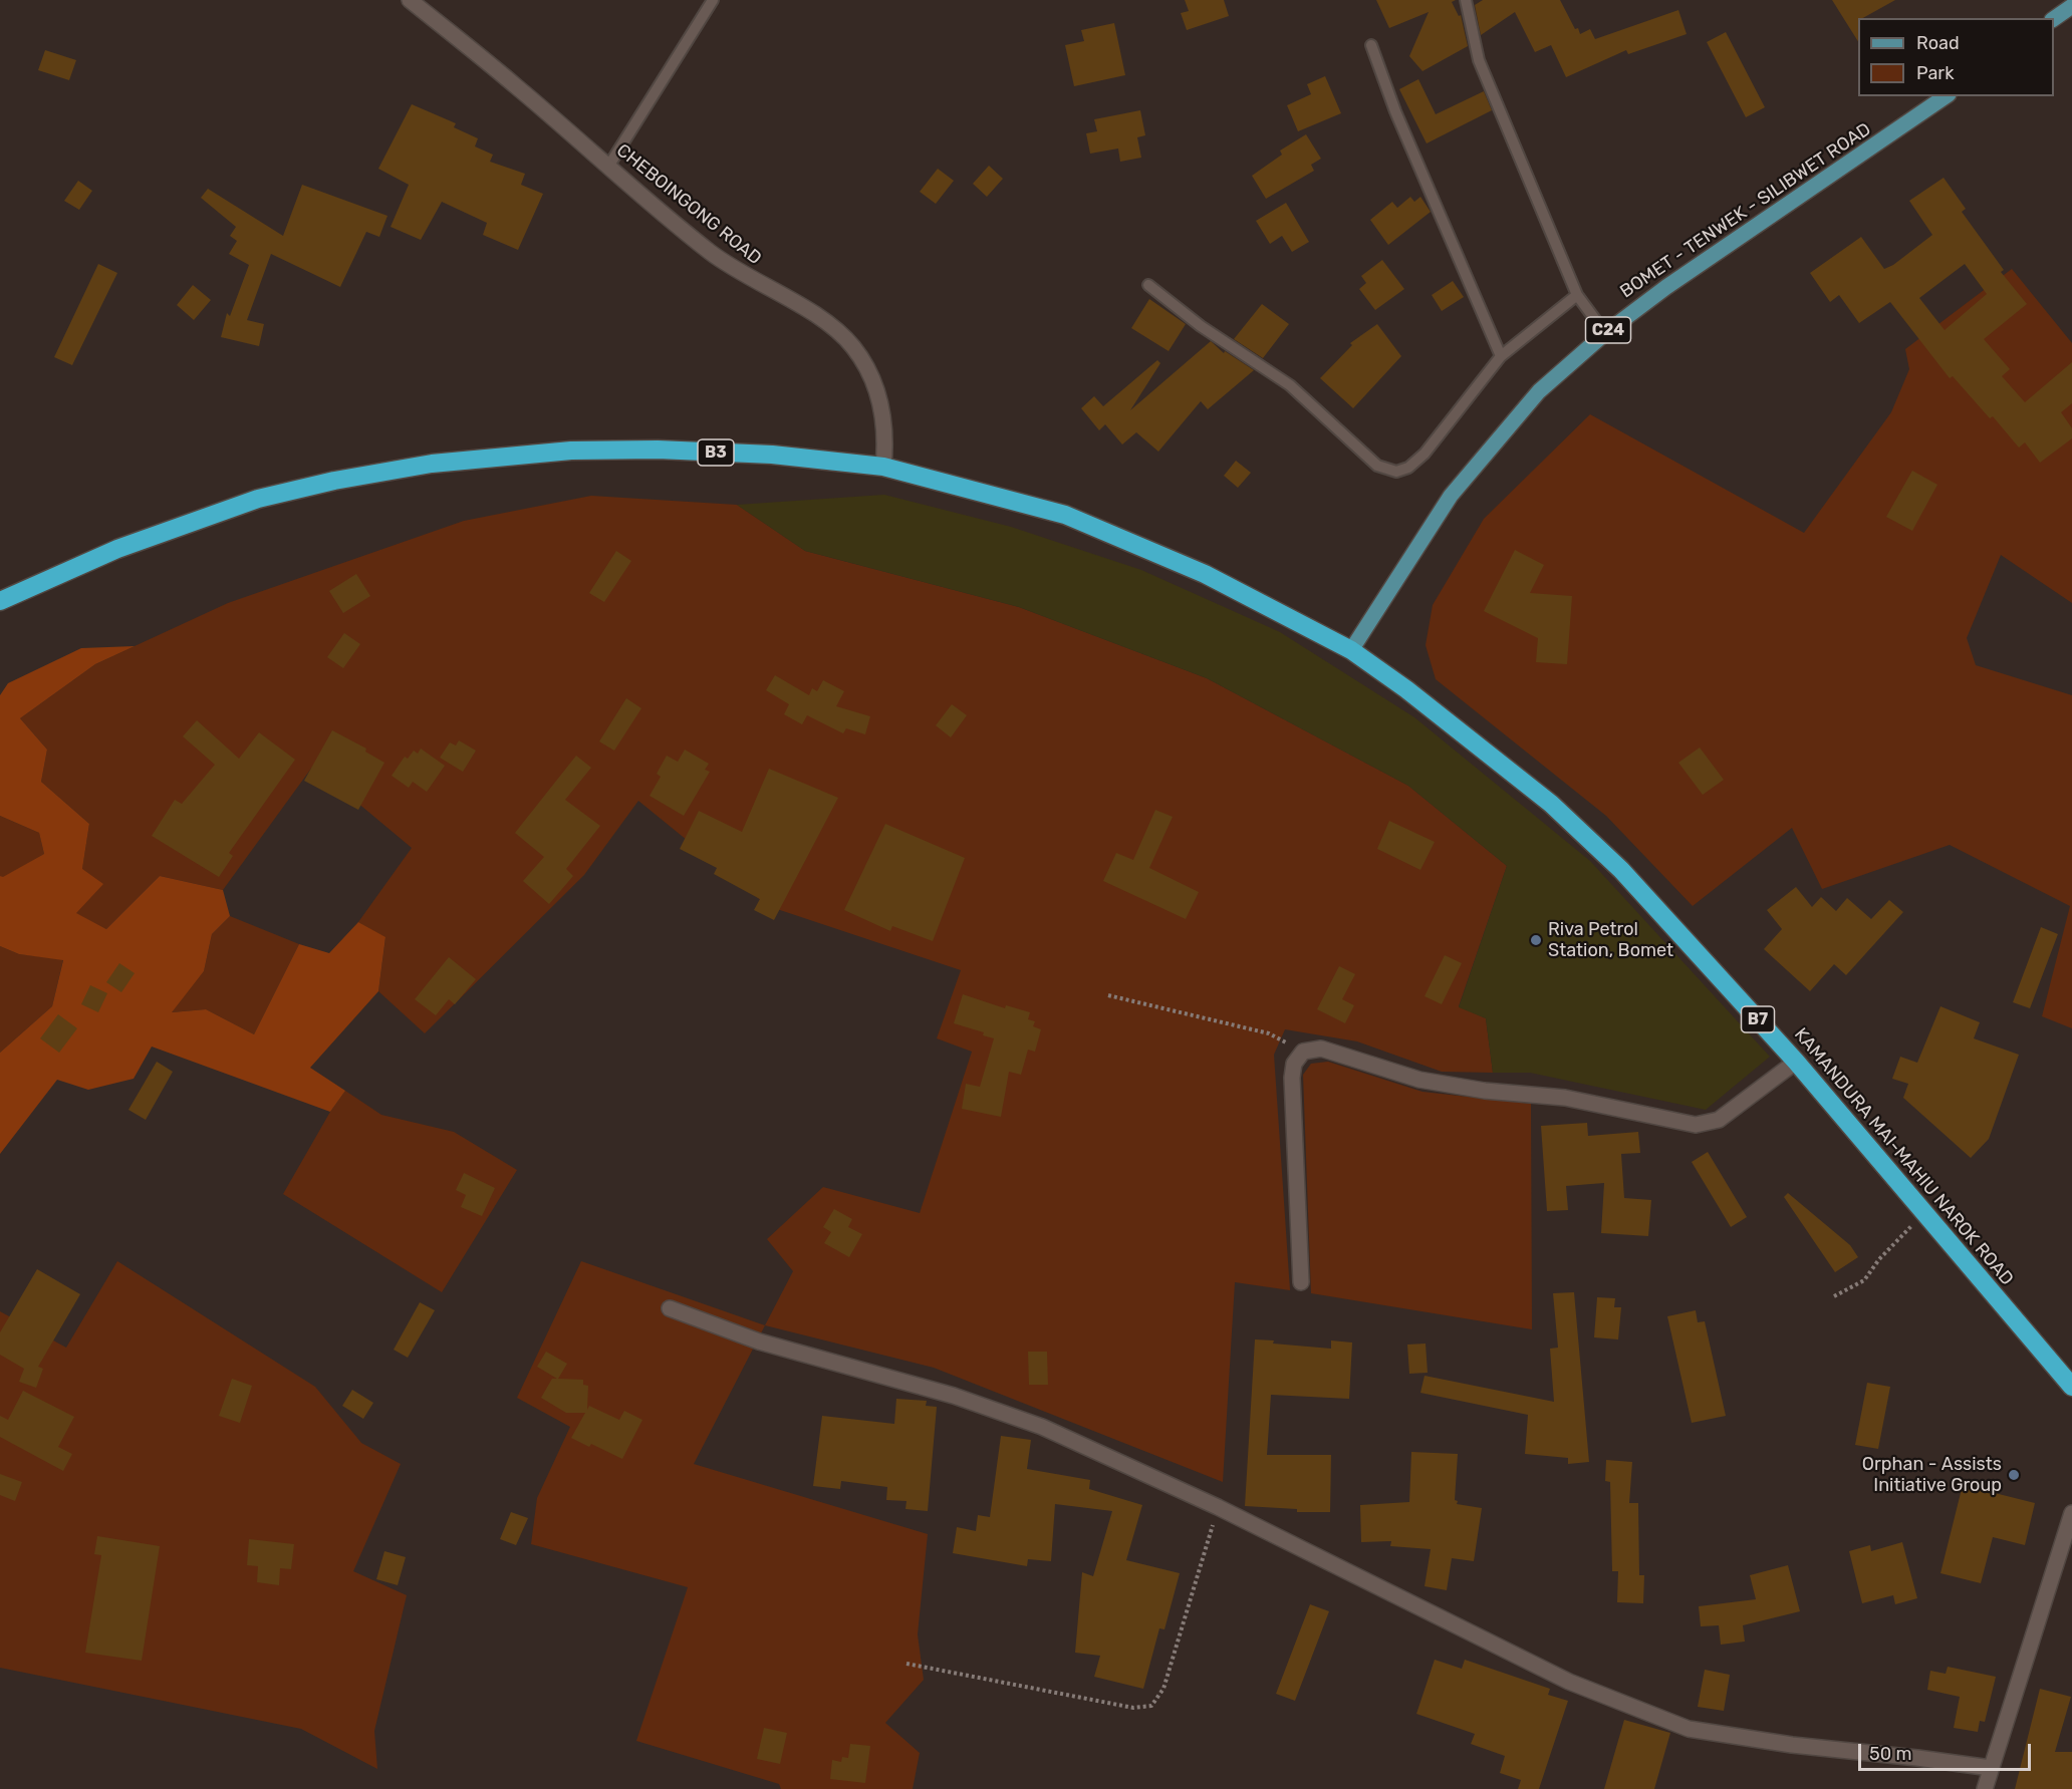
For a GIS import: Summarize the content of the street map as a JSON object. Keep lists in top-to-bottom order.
{
  "streets": {
    "highway": ["B3", "B7", "KAMANDURA MAI-MAHIU NAROK ROAD"],
    "main road": ["BOMET - TENWEK - SILIBWET ROAD", "C24"],
    "street": ["CHEBOINGONG ROAD"]
  },
  "crossings": [
    ["CHEBOINGONG ROAD", "B3"],
    ["BOMET - TENWEK - SILIBWET ROAD", "B3"],
    ["B3", "KAMANDURA MAI-MAHIU NAROK ROAD"]
  ],
  "places": ["Riva Petrol Station, Bomet", "Orphan - Assists Initiative Group"],
  "legend": ["Road", "Park"],
  "scale_bar": "50 m"
}
